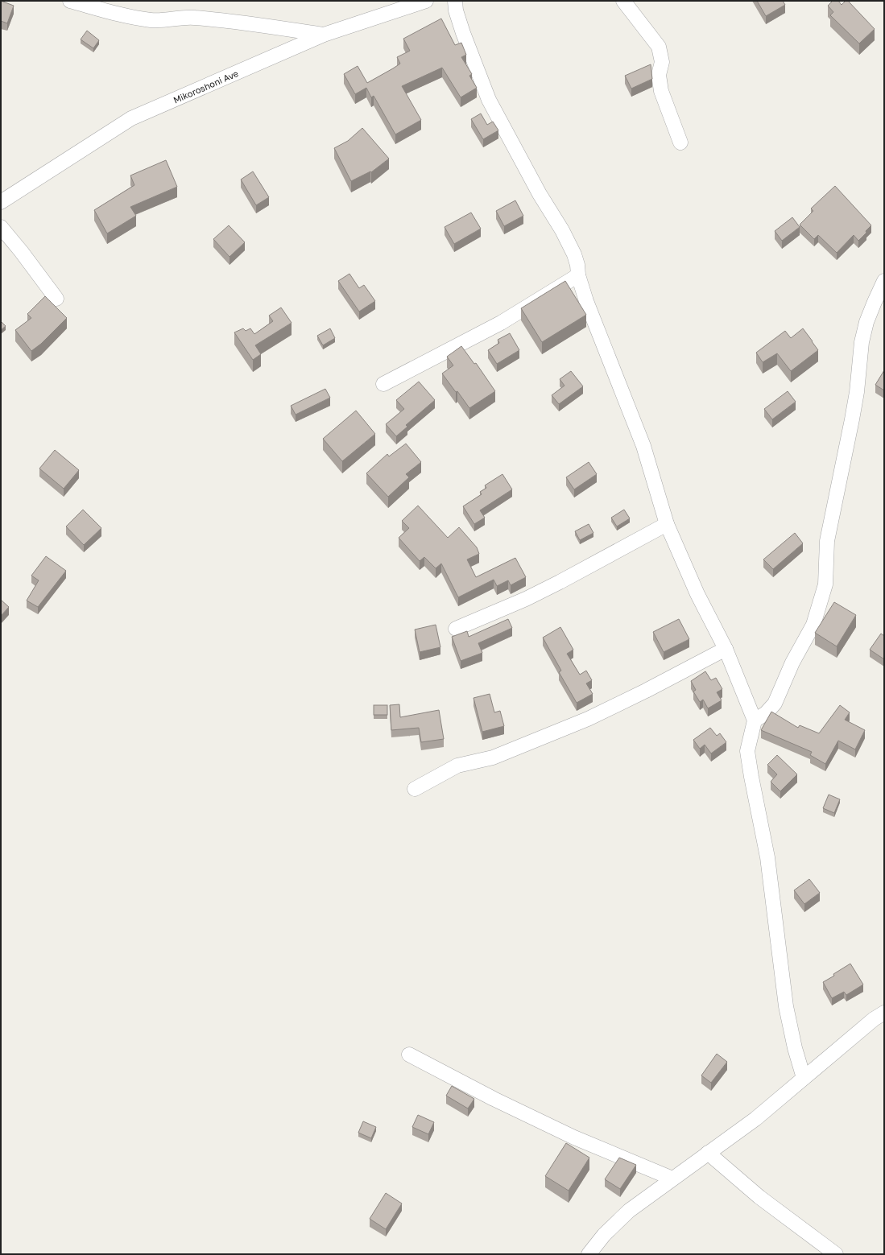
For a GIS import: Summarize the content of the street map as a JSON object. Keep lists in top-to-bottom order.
{
  "streets": {
    "street": ["Mikoroshoni Ave"]
  }
}
